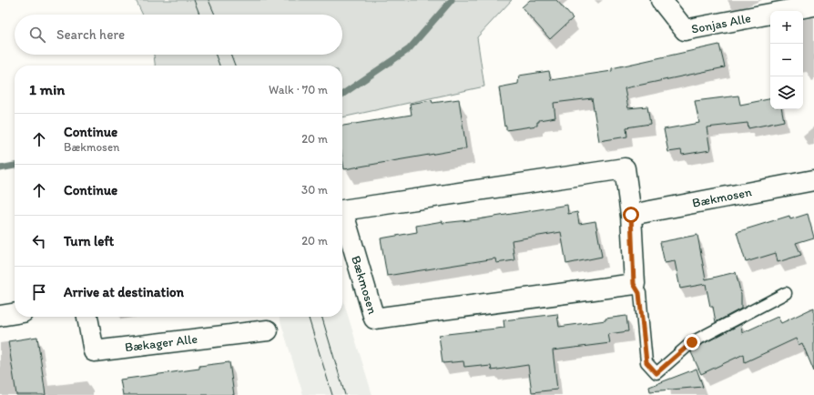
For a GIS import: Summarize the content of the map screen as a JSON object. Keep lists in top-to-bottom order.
{
  "streets": {
    "street": ["Sonjas Alle", "Bækmosen", "Bækager Alle"]
  },
  "page": {
    "map_buttons": ["+", "−"],
    "search": "Search here",
    "heading": ["1 min", "Walk · 70 m"],
    "list": [
      ["Continue", "Bækmosen", "20 m"],
      ["Continue", "30 m"],
      ["Turn left", "20 m"],
      "Arrive at destination"
    ]
  }
}
